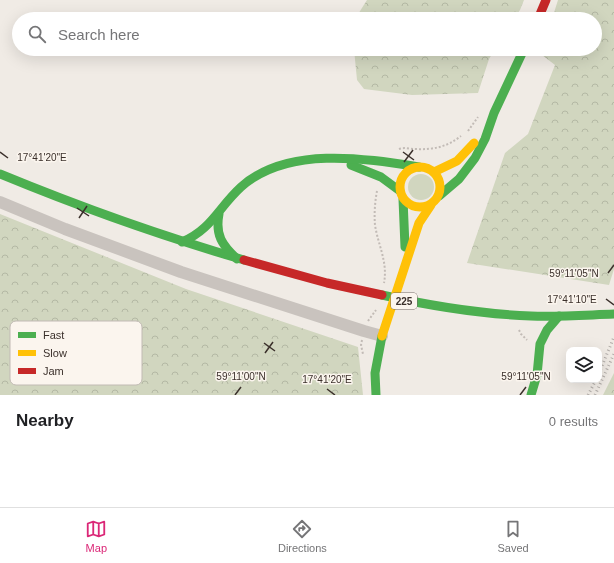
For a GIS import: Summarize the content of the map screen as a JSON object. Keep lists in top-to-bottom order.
{
  "streets": {
    "main road": ["225"]
  },
  "legend": ["Fast", "Slow", "Jam"],
  "page": {
    "search": "Search here",
    "heading": ["Nearby", "0 results"],
    "nav": ["Map", "Directions", "Saved"]
  },
  "coordinates": [
    "17°41'20\"E",
    "59°11'05\"N",
    "17°41'10\"E",
    "59°11'00\"N"
  ]
}
